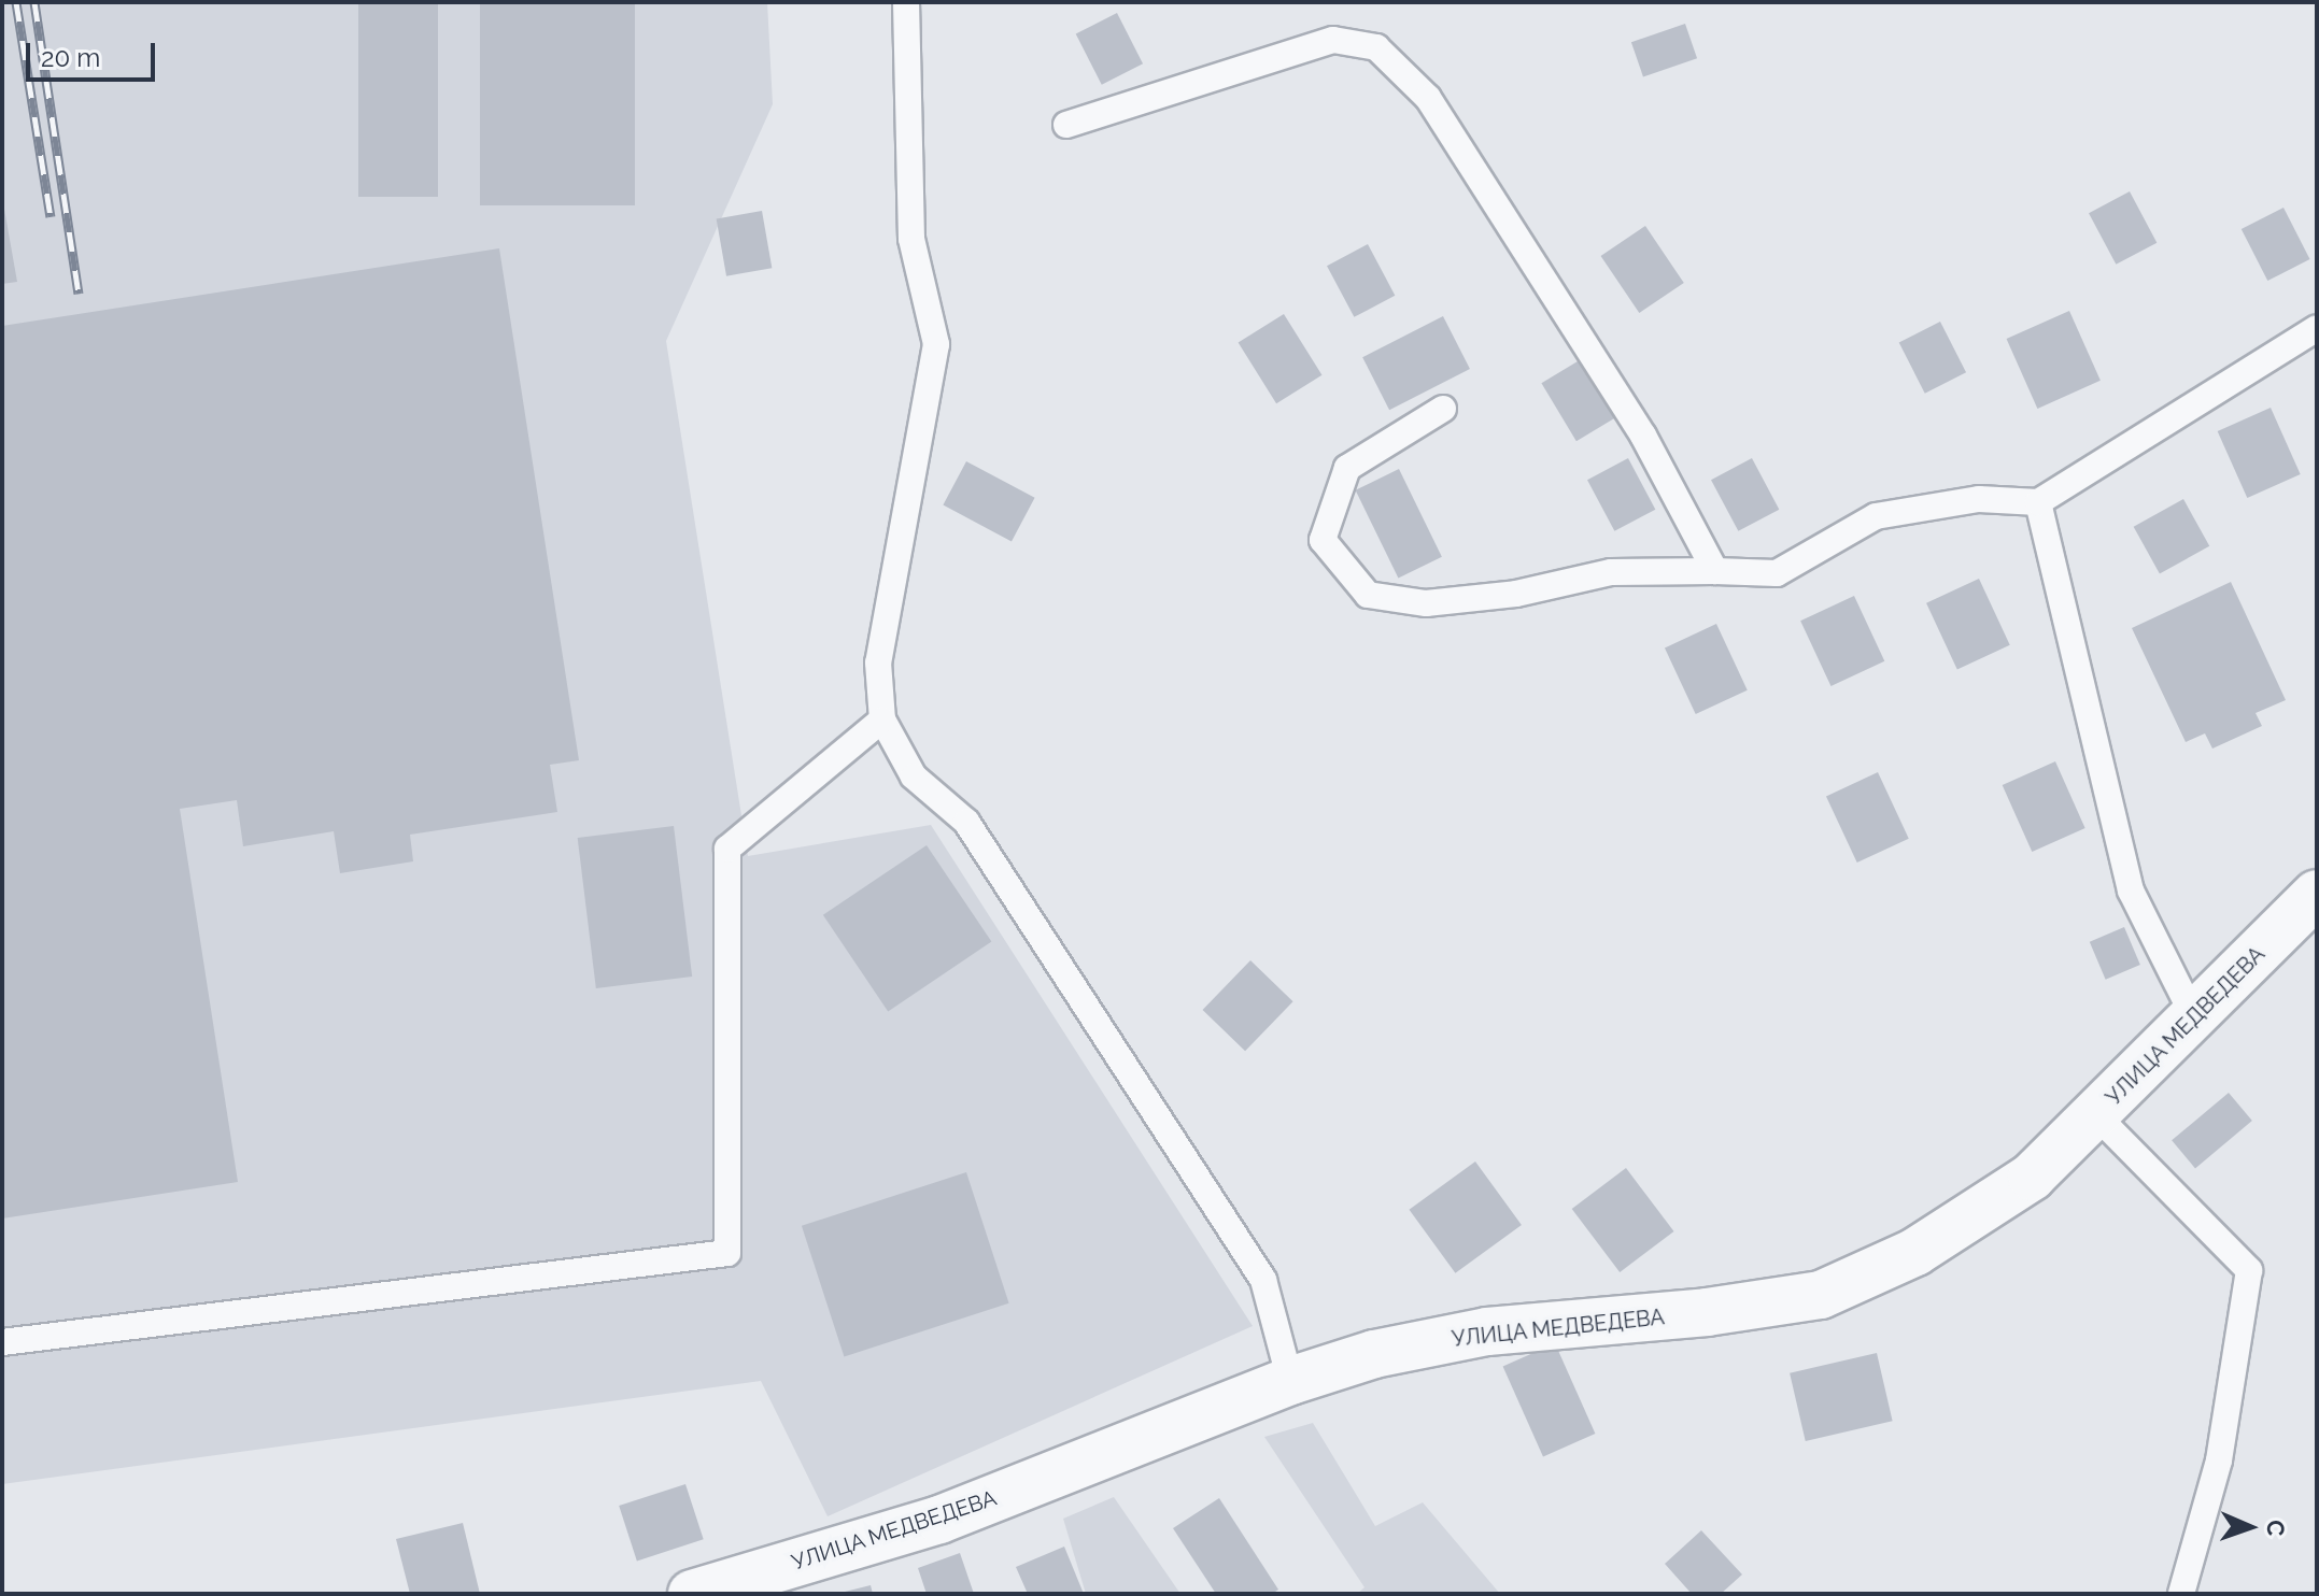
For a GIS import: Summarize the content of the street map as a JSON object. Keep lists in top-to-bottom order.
{
  "streets": {
    "street": ["УЛИЦА МЕДВЕДЕВА"]
  },
  "scale_bar": "20 m",
  "north": "right"
}
